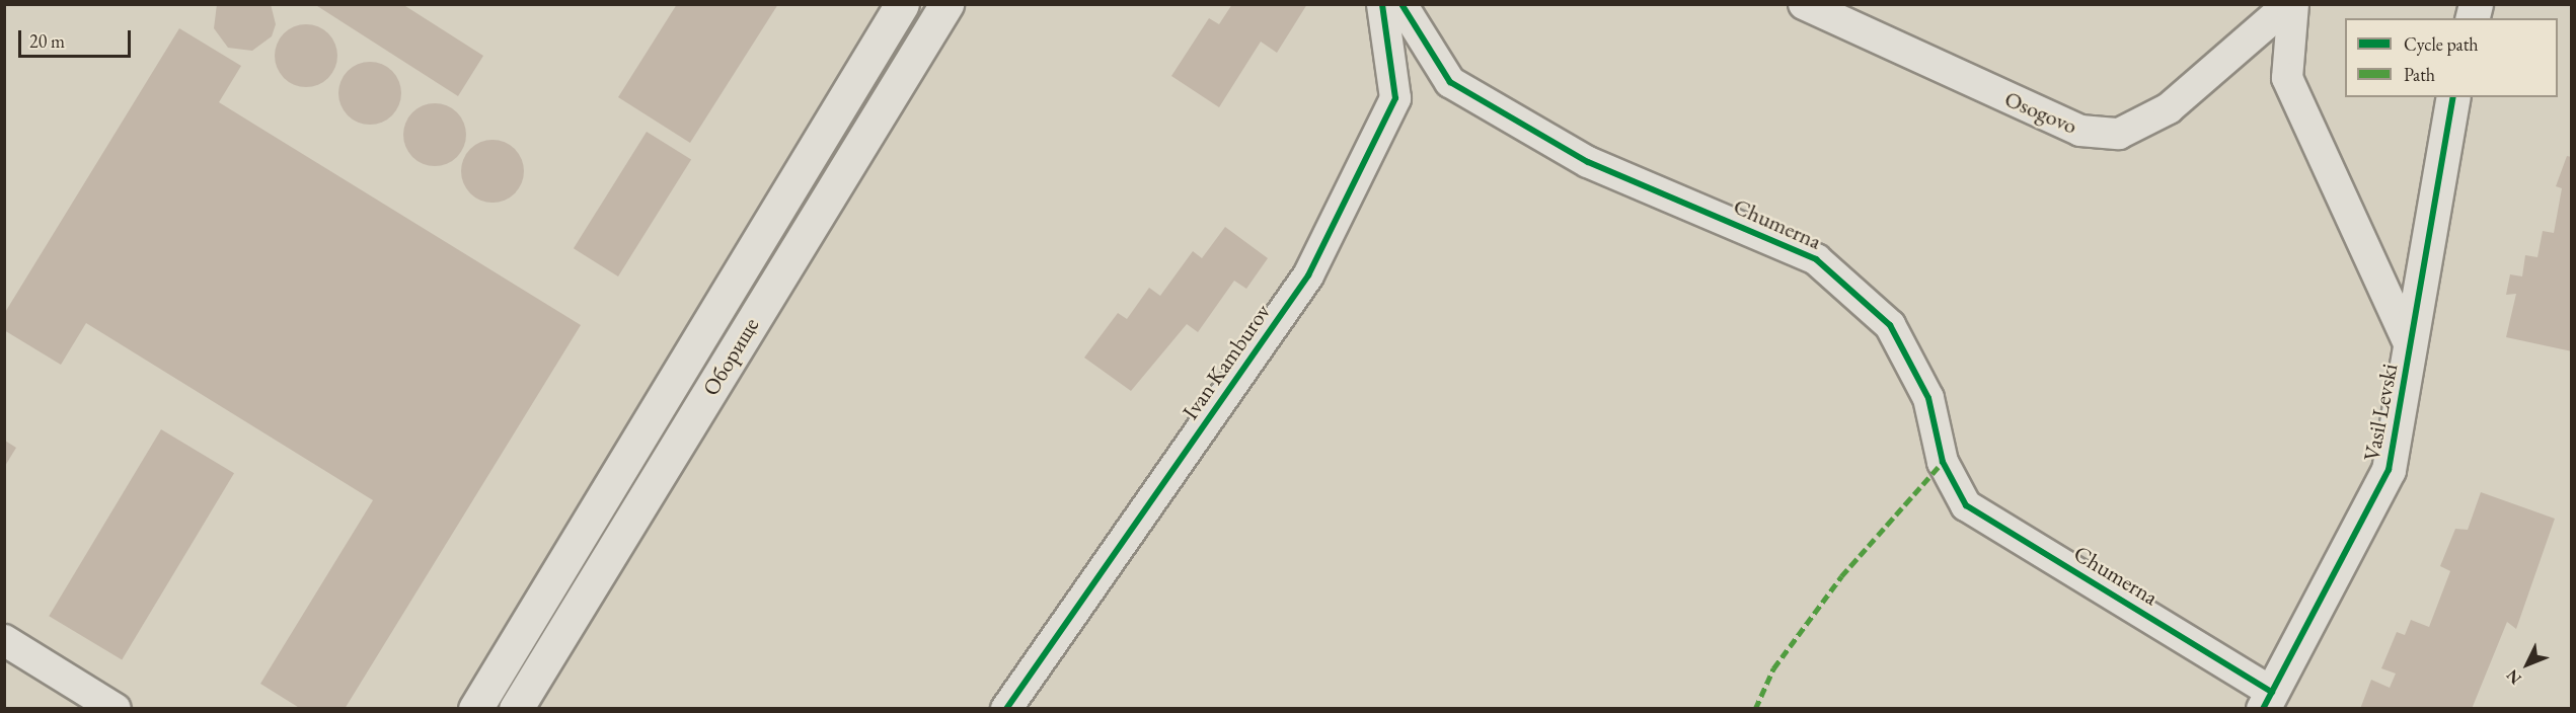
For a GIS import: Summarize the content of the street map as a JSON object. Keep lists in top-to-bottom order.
{
  "streets": {
    "main road": ["Оборище", "Vasil Levski"],
    "street": ["Osogovo", "Chumerna", "Ivan Kamburov"]
  },
  "crossings": [
    ["Chumerna", "Vasil Levski"]
  ],
  "legend": ["Cycle path", "Path"],
  "scale_bar": "20 m",
  "north": "bottom left"
}
